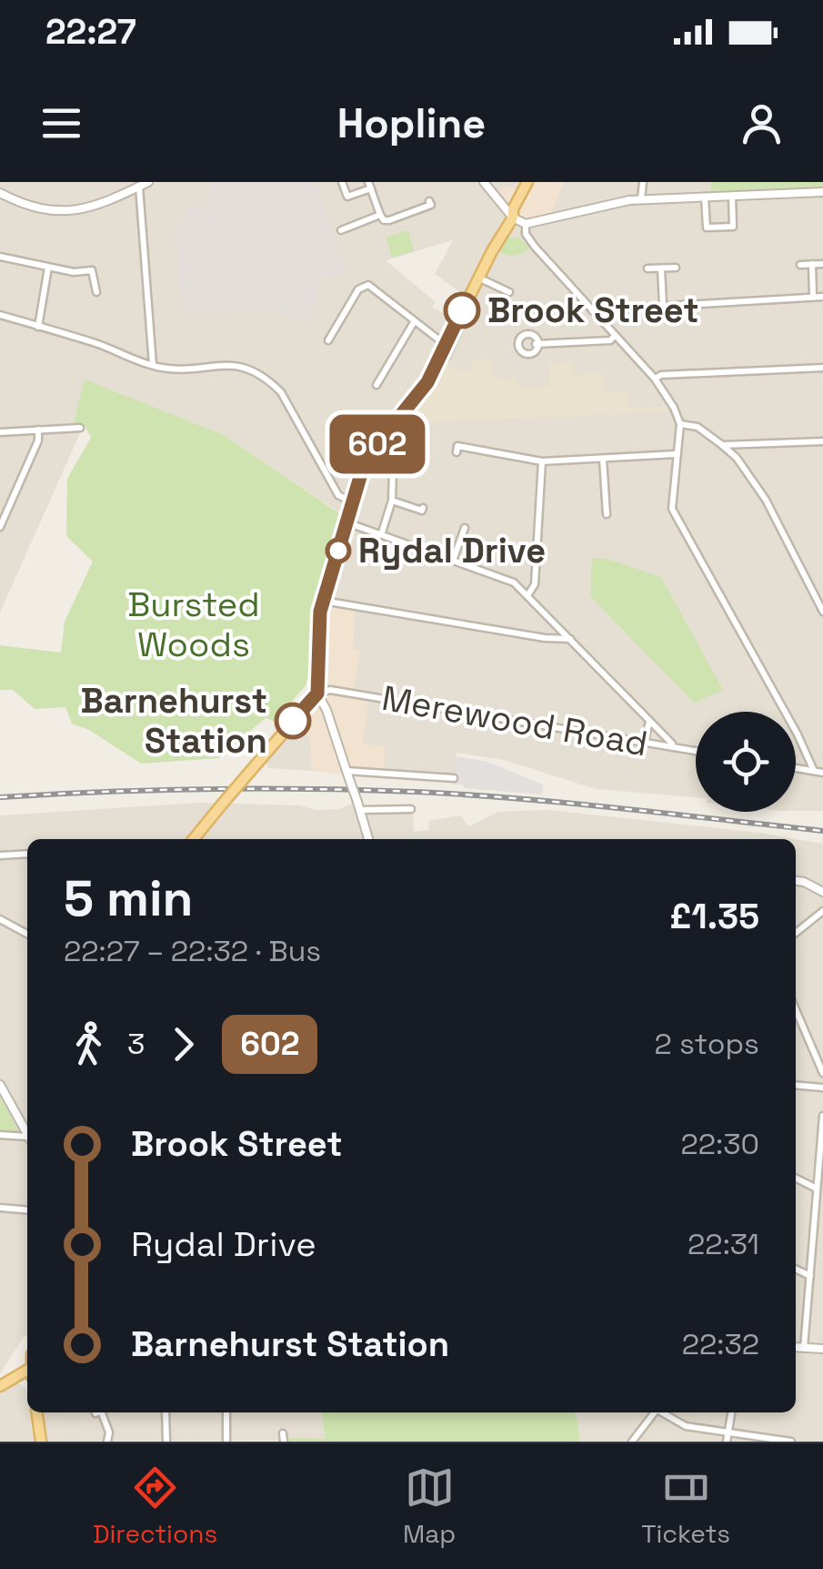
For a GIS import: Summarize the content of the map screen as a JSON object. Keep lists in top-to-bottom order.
{
  "streets": {
    "street": ["Merewood Road"]
  },
  "parks": ["Bursted Woods"],
  "places": ["Brook Street", "Rydal Drive", "Barnehurst Station"],
  "lines": ["bus line 602"],
  "page": {
    "status": "22:27",
    "header": "Hopline",
    "on_map": "602",
    "heading": ["5 min", "22:27 – 22:32 · Bus", "£1.35"],
    "legs": ["3", "602", "2 stops"],
    "list": [
      {
        "name": "Brook Street",
        "value": "22:30"
      },
      {
        "name": "Rydal Drive",
        "value": "22:31"
      },
      {
        "name": "Barnehurst Station",
        "value": "22:32"
      }
    ],
    "tabs": ["Directions", "Map", "Tickets"]
  }
}
